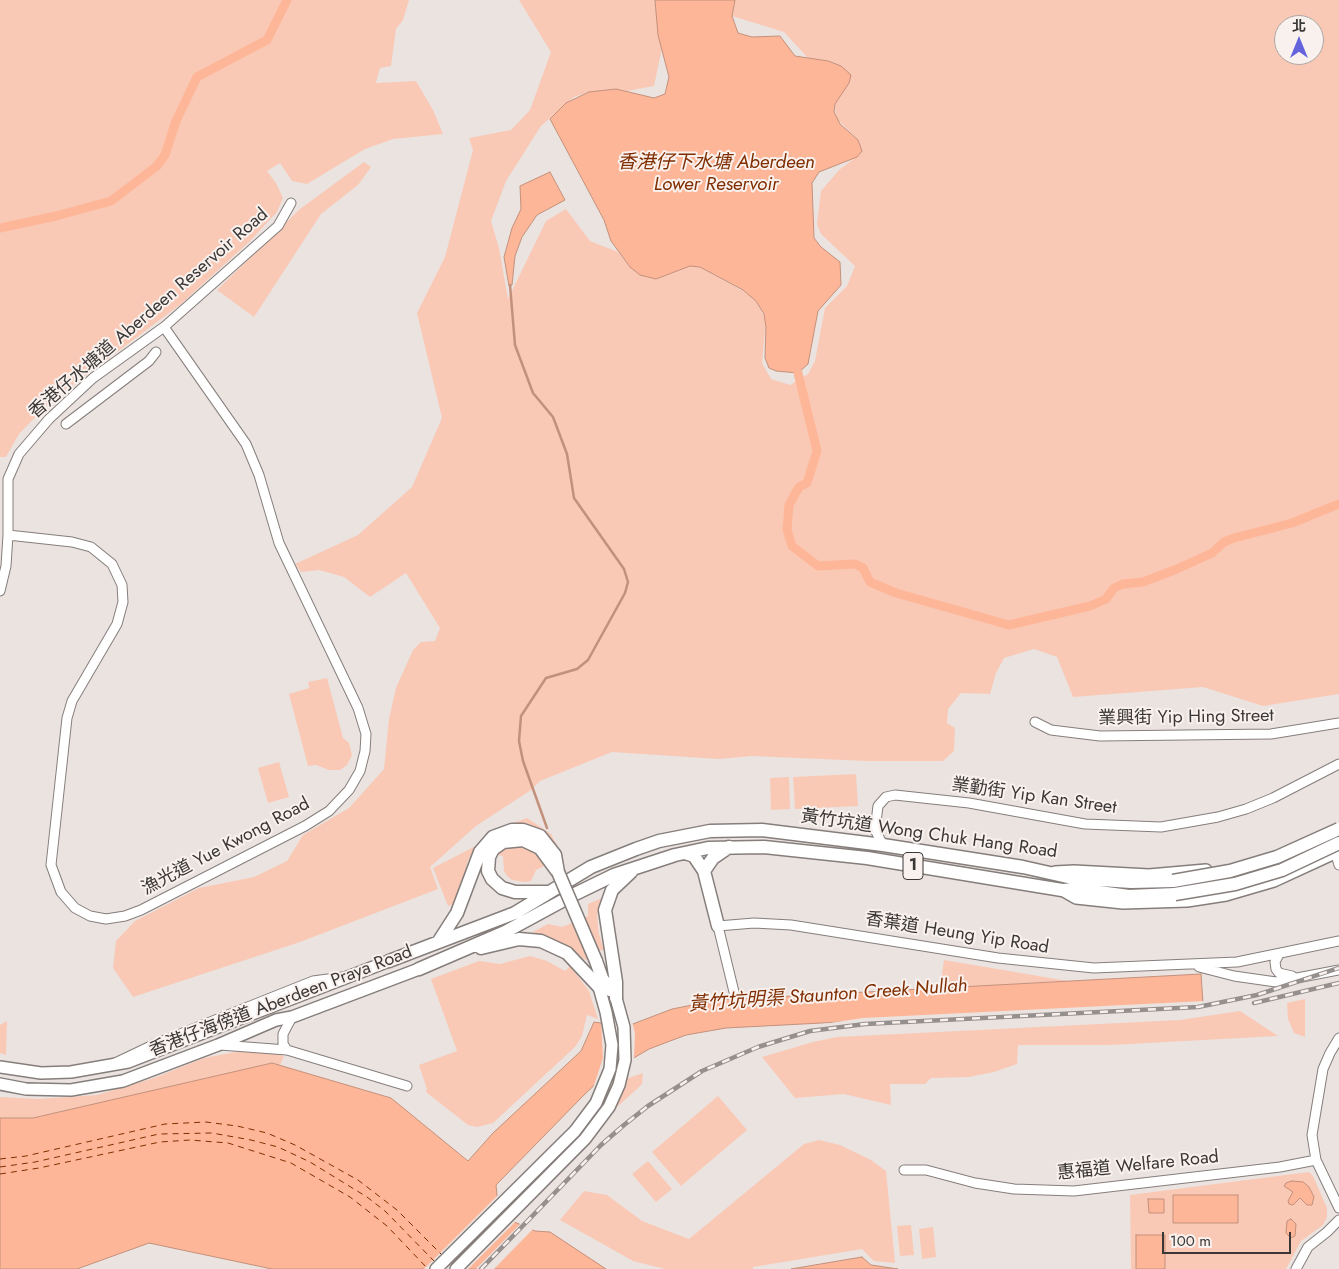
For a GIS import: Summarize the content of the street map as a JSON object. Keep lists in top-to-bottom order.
{
  "streets": {
    "highway": ["黃竹坑道 Wong Chuk Hang Road", "1", "香港仔海傍道 Aberdeen Praya Road"],
    "street": [
      "香港仔水塘道 Aberdeen Reservoir Road",
      "業興街 Yip Hing Street",
      "業勤街 Yip Kan Street",
      "漁光道 Yue Kwong Road",
      "香葉道 Heung Yip Road",
      "惠福道 Welfare Road"
    ]
  },
  "crossings": [
    ["香港仔水塘道 Aberdeen Reservoir Road", "漁光道 Yue Kwong Road"],
    ["業勤街 Yip Kan Street", "黃竹坑道 Wong Chuk Hang Road"],
    ["黃竹坑道 Wong Chuk Hang Road", "1"],
    ["黃竹坑道 Wong Chuk Hang Road", "香港仔海傍道 Aberdeen Praya Road"]
  ],
  "water": ["香港仔下水塘 Aberdeen Lower Reservoir", "黃竹坑明渠 Staunton Creek Nullah"],
  "scale_bar": "100 m",
  "north": "top"
}
